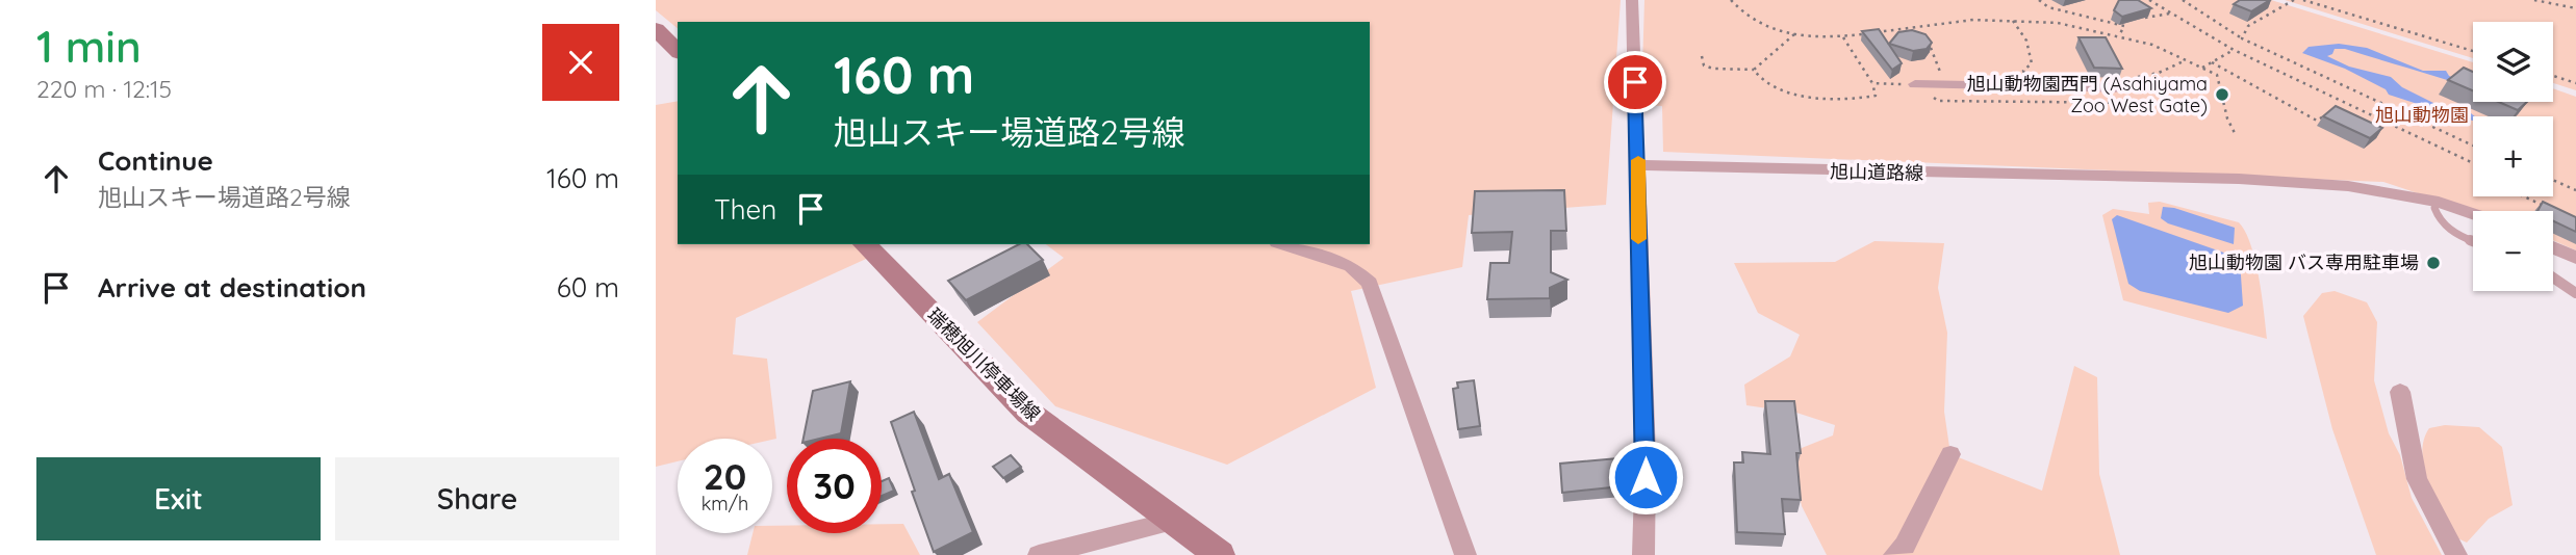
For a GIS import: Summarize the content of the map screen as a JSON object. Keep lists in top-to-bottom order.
{
  "streets": {
    "main road": ["瑞穂旭川停車場線"],
    "street": ["旭山道路線"]
  },
  "parks": ["旭山動物園"],
  "places": ["旭山動物園西門 (Asahiyama Zoo West Gate)", "旭山動物園 バス専用駐車場"],
  "page": {
    "heading": ["1 min", "220 m · 12:15"],
    "map_buttons": ["+", "−"],
    "turn": ["160 m", "旭山スキー場道路2号線"],
    "list": [
      {
        "name": "Continue",
        "note": "旭山スキー場道路2号線",
        "value": "160 m"
      },
      {
        "name": "Arrive at destination",
        "value": "60 m"
      }
    ],
    "then": "Then",
    "speed": "20 km/h",
    "limit": "30",
    "buttons": ["Exit", "Share"]
  }
}
